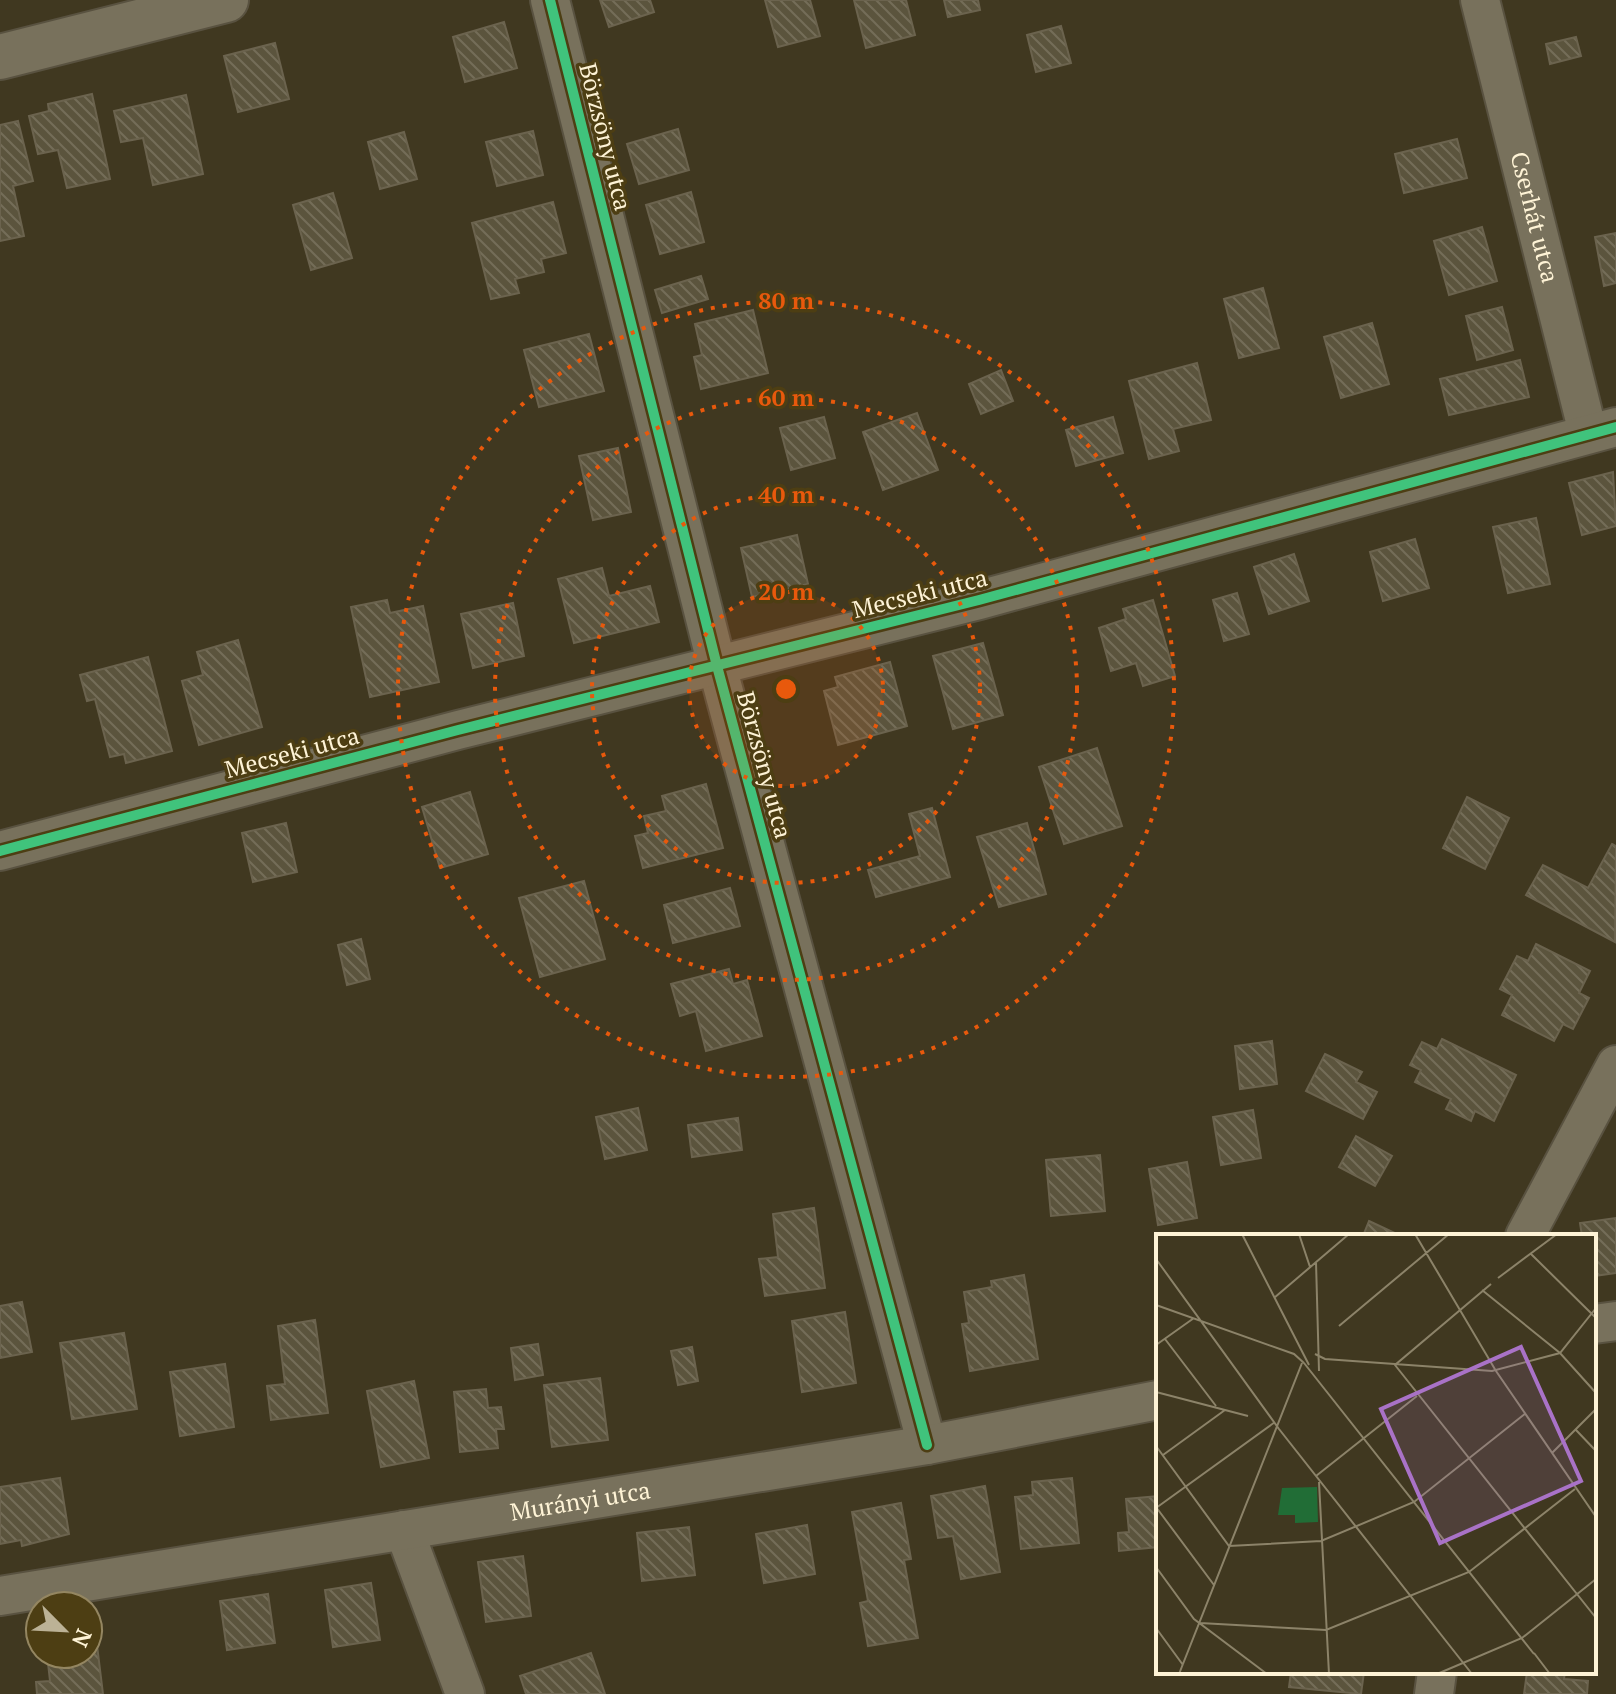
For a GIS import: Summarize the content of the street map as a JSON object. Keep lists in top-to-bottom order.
{
  "streets": {
    "street": [
      "Börzsöny utca",
      "Cserhát utca",
      "Mecseki utca",
      "Murányi utca"
    ]
  },
  "crossings": [
    ["Börzsöny utca", "Mecseki utca"],
    ["Börzsöny utca", "Murányi utca"],
    ["Cserhát utca", "Mecseki utca"]
  ],
  "north": "bottom right",
  "rings": [
    "80 m",
    "60 m",
    "40 m",
    "20 m"
  ]
}
